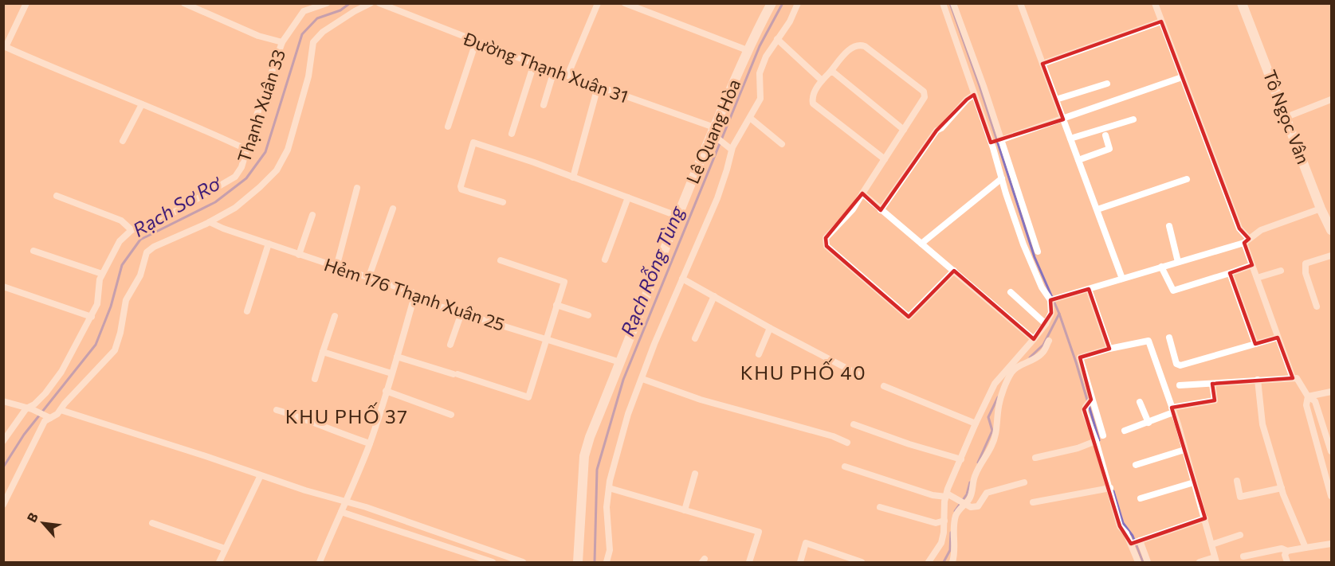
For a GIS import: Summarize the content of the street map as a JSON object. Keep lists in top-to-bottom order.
{
  "streets": {
    "street": [
      "Đường Thạnh Xuân 31",
      "Thạnh Xuân 33",
      "Tô Ngọc Vân",
      "Lê Quang Hòa",
      "Hẻm 176 Thạnh Xuân 25"
    ]
  },
  "crossings": [
    ["Đường Thạnh Xuân 31", "Lê Quang Hòa"],
    ["Lê Quang Hòa", "Hẻm 176 Thạnh Xuân 25"]
  ],
  "districts": ["KHU PHỐ 40", "KHU PHỐ 37"],
  "water": ["Rạch Sơ Rơ", "Rạch Rỗng Tùng"],
  "north": "top left"
}
